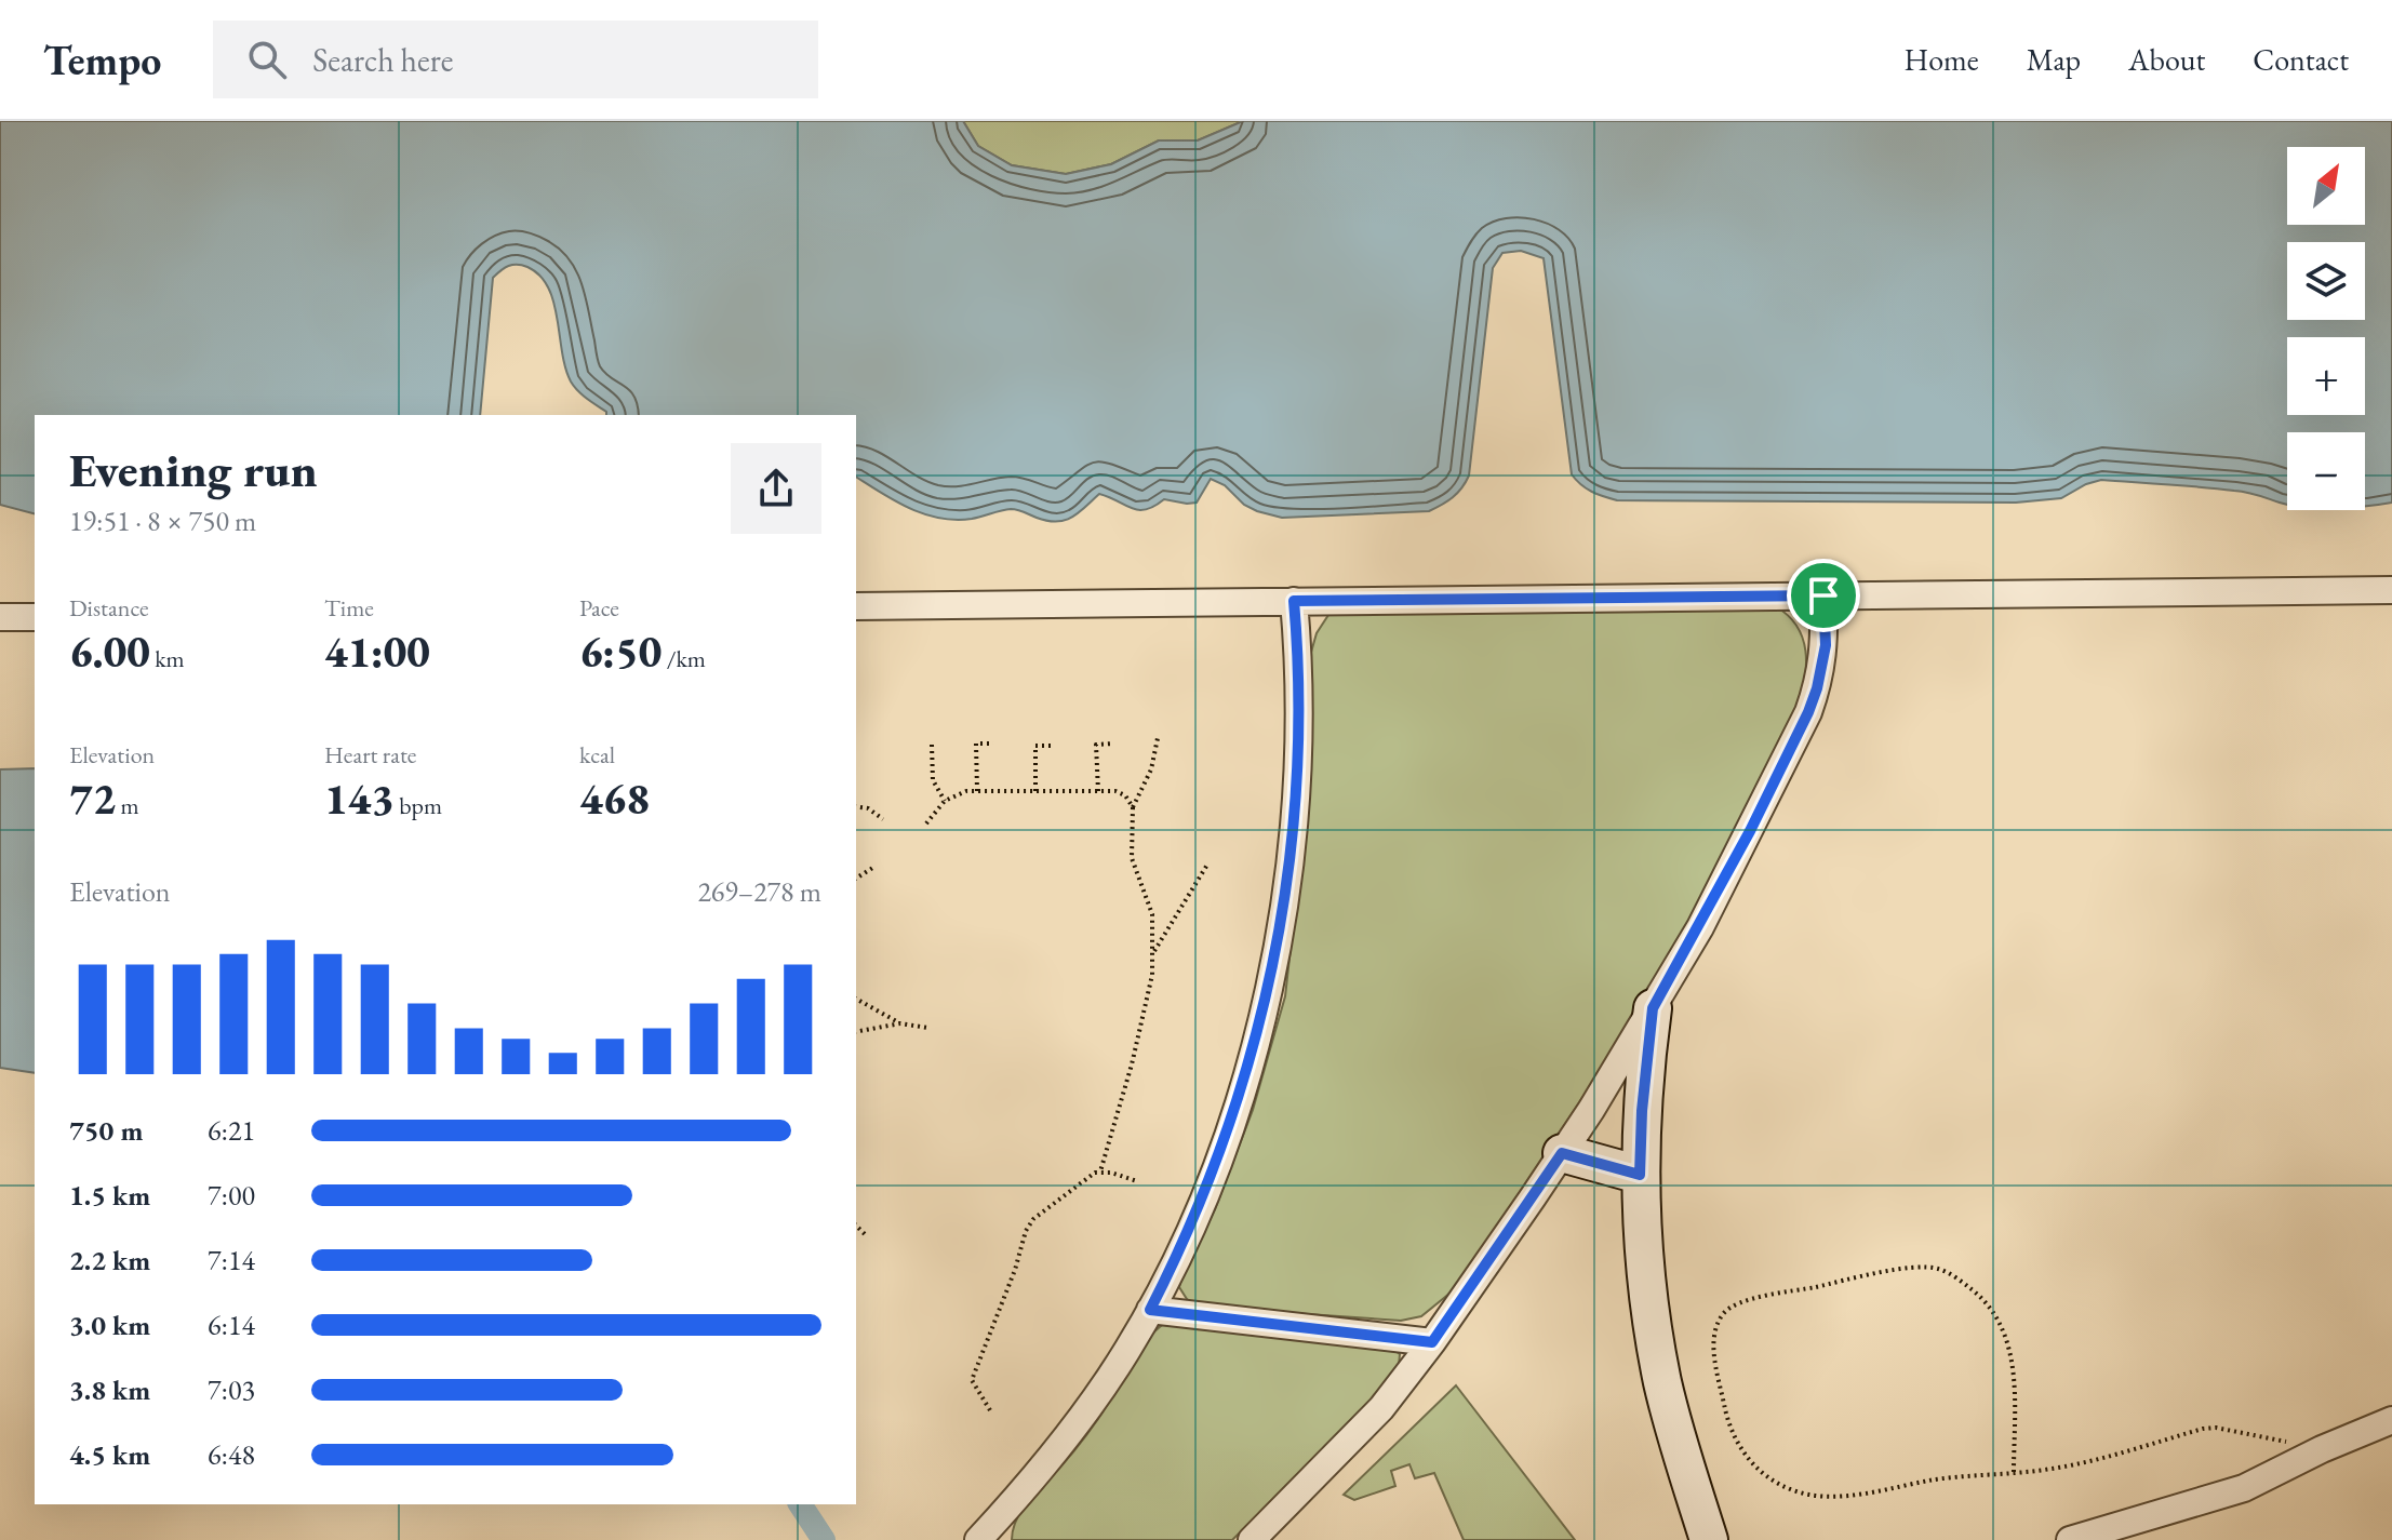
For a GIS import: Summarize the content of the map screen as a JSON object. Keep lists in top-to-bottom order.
{
  "north": "top right",
  "page": {
    "header": "Tempo",
    "search": "Search here",
    "nav": [
      "Home",
      "Map",
      "About",
      "Contact"
    ],
    "map_buttons": ["+", "−"],
    "heading": ["Evening run", "19:51 · 8 × 750 m"],
    "stats": [
      ["Distance", "6.00 km"],
      ["Time", "41:00"],
      ["Pace", "6:50 /km"],
      ["Elevation", "72 m"],
      ["Heart rate", "143 bpm"],
      ["kcal", "468"]
    ],
    "chart": ["Elevation", "269–278 m"],
    "list": [
      {
        "name": "750 m",
        "note": "6:21"
      },
      {
        "name": "1.5 km",
        "note": "7:00"
      },
      {
        "name": "2.2 km",
        "note": "7:14"
      },
      {
        "name": "3.0 km",
        "note": "6:14"
      },
      {
        "name": "3.8 km",
        "note": "7:03"
      },
      {
        "name": "4.5 km",
        "note": "6:48"
      }
    ]
  }
}
